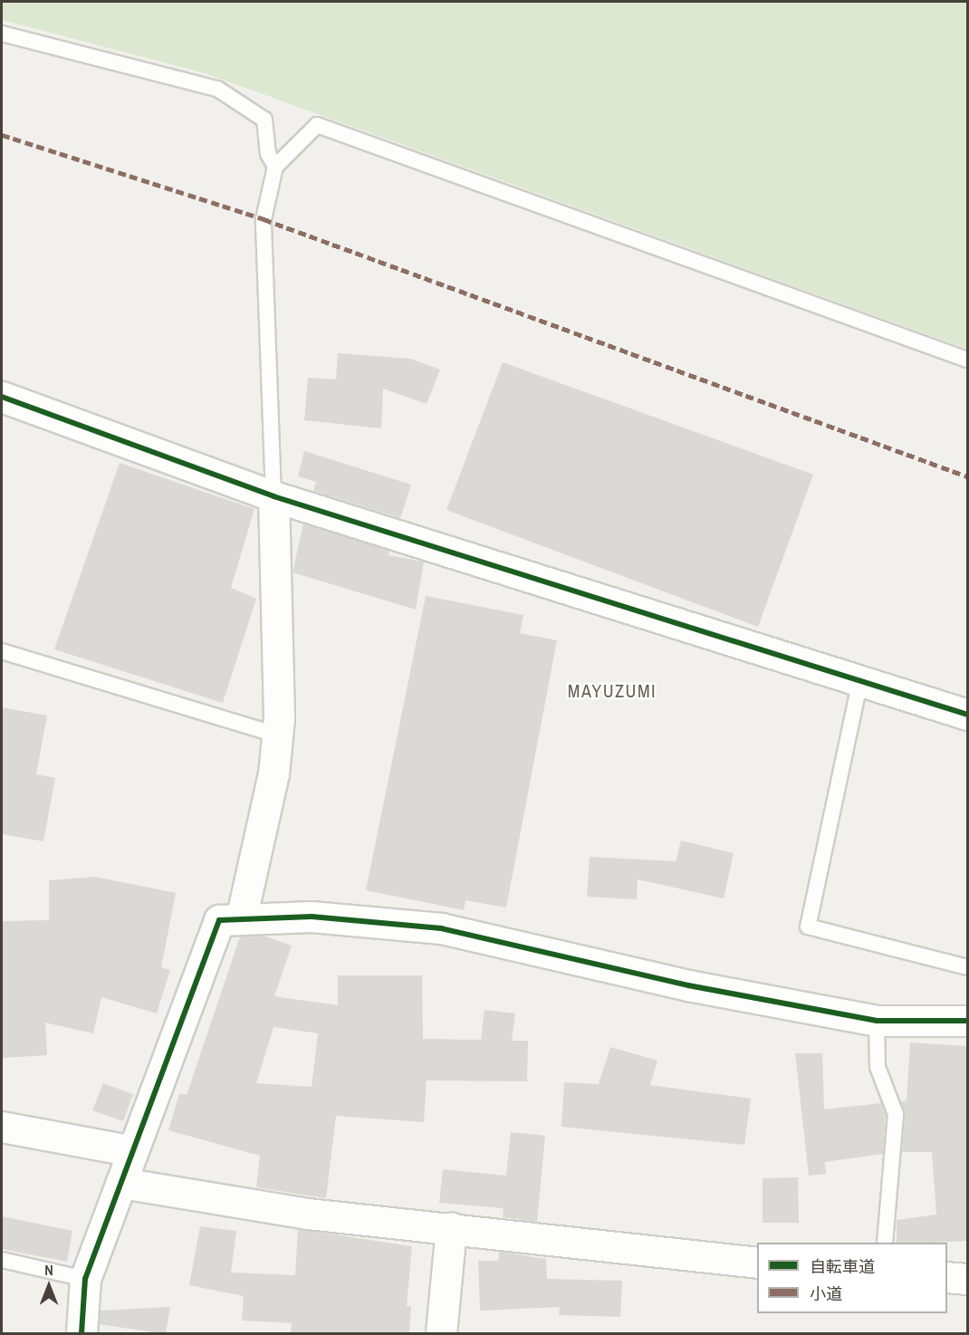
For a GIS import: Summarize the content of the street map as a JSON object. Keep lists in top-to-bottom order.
{
  "districts": ["MAYUZUMI"],
  "legend": ["自転車道", "小道"],
  "north": "top"
}
